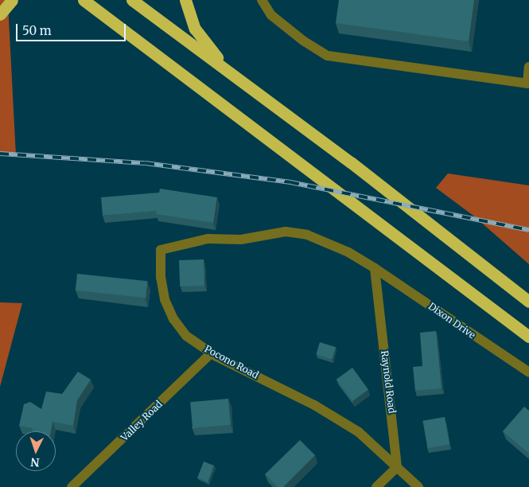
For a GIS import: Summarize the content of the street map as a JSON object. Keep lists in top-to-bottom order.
{
  "streets": {
    "street": [
      "Dixon Drive",
      "Pocono Road",
      "Raynold Road",
      "Valley Road"
    ]
  },
  "crossings": [
    ["Dixon Drive", "Pocono Road"],
    ["Dixon Drive", "Raynold Road"],
    ["Pocono Road", "Raynold Road"],
    ["Pocono Road", "Valley Road"]
  ],
  "scale_bar": "50 m",
  "north": "bottom"
}
